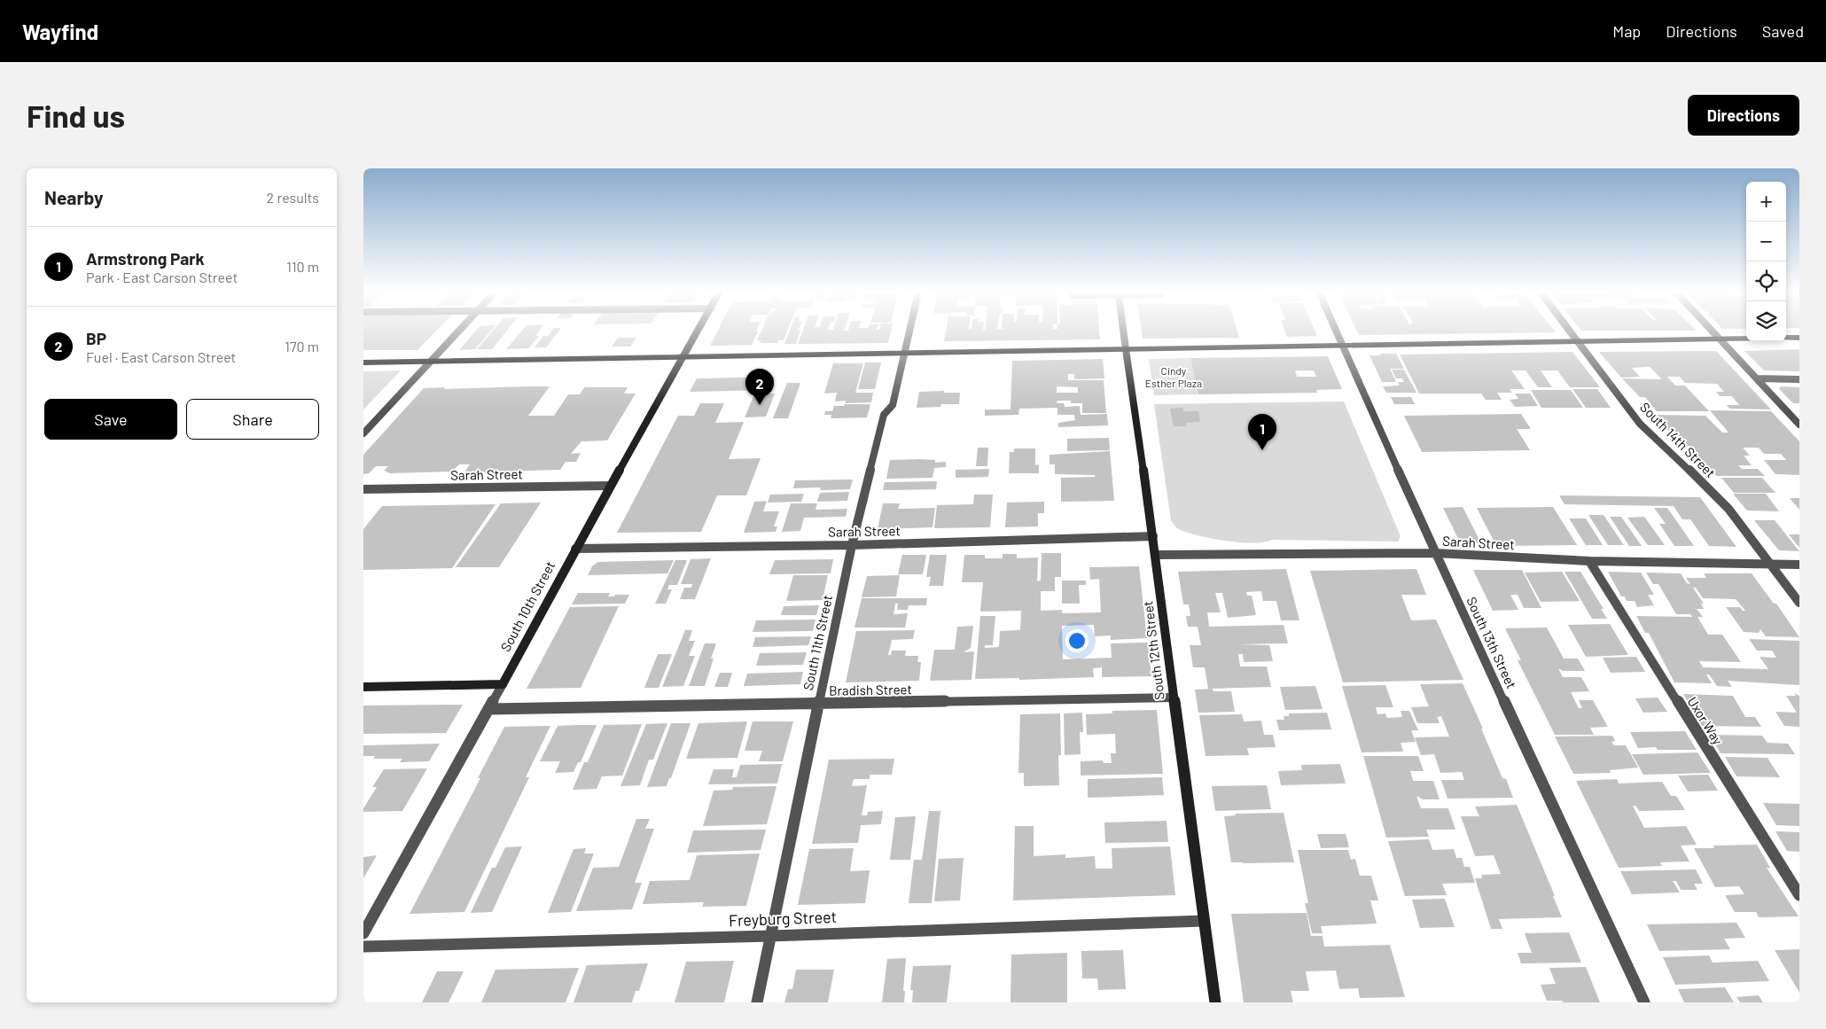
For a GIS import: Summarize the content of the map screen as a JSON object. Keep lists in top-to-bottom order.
{
  "streets": {
    "main road": ["South 10th Street", "South 12th Street"],
    "street": [
      "South 14th Street",
      "Sarah Street",
      "South 11th Street",
      "South 13th Street",
      "Bradish Street",
      "Uxor Way",
      "Freyburg Street"
    ]
  },
  "crossings": [
    ["South 14th Street", "Sarah Street"],
    ["Sarah Street", "South 10th Street"],
    ["Sarah Street", "South 11th Street"],
    ["Sarah Street", "South 13th Street"],
    ["Sarah Street", "South 12th Street"],
    ["Sarah Street", "Uxor Way"],
    ["South 10th Street", "Bradish Street"],
    ["South 11th Street", "Bradish Street"],
    ["South 11th Street", "Freyburg Street"],
    ["South 12th Street", "Bradish Street"],
    ["South 12th Street", "Freyburg Street"]
  ],
  "parks": ["Cindy Esther Plaza"],
  "page": {
    "header": "Wayfind",
    "nav": ["Map", "Directions", "Saved"],
    "buttons": [
      "Directions",
      ["Save", "Share"]
    ],
    "title": "Find us",
    "heading": ["Nearby", "2 results"],
    "map_buttons": ["+", "−"],
    "list": [
      {
        "mark": "1",
        "name": "Armstrong Park",
        "note": "Park · East Carson Street",
        "value": "110 m"
      },
      {
        "mark": "2",
        "name": "BP",
        "note": "Fuel · East Carson Street",
        "value": "170 m"
      }
    ],
    "pins": ["2", "1"]
  }
}
